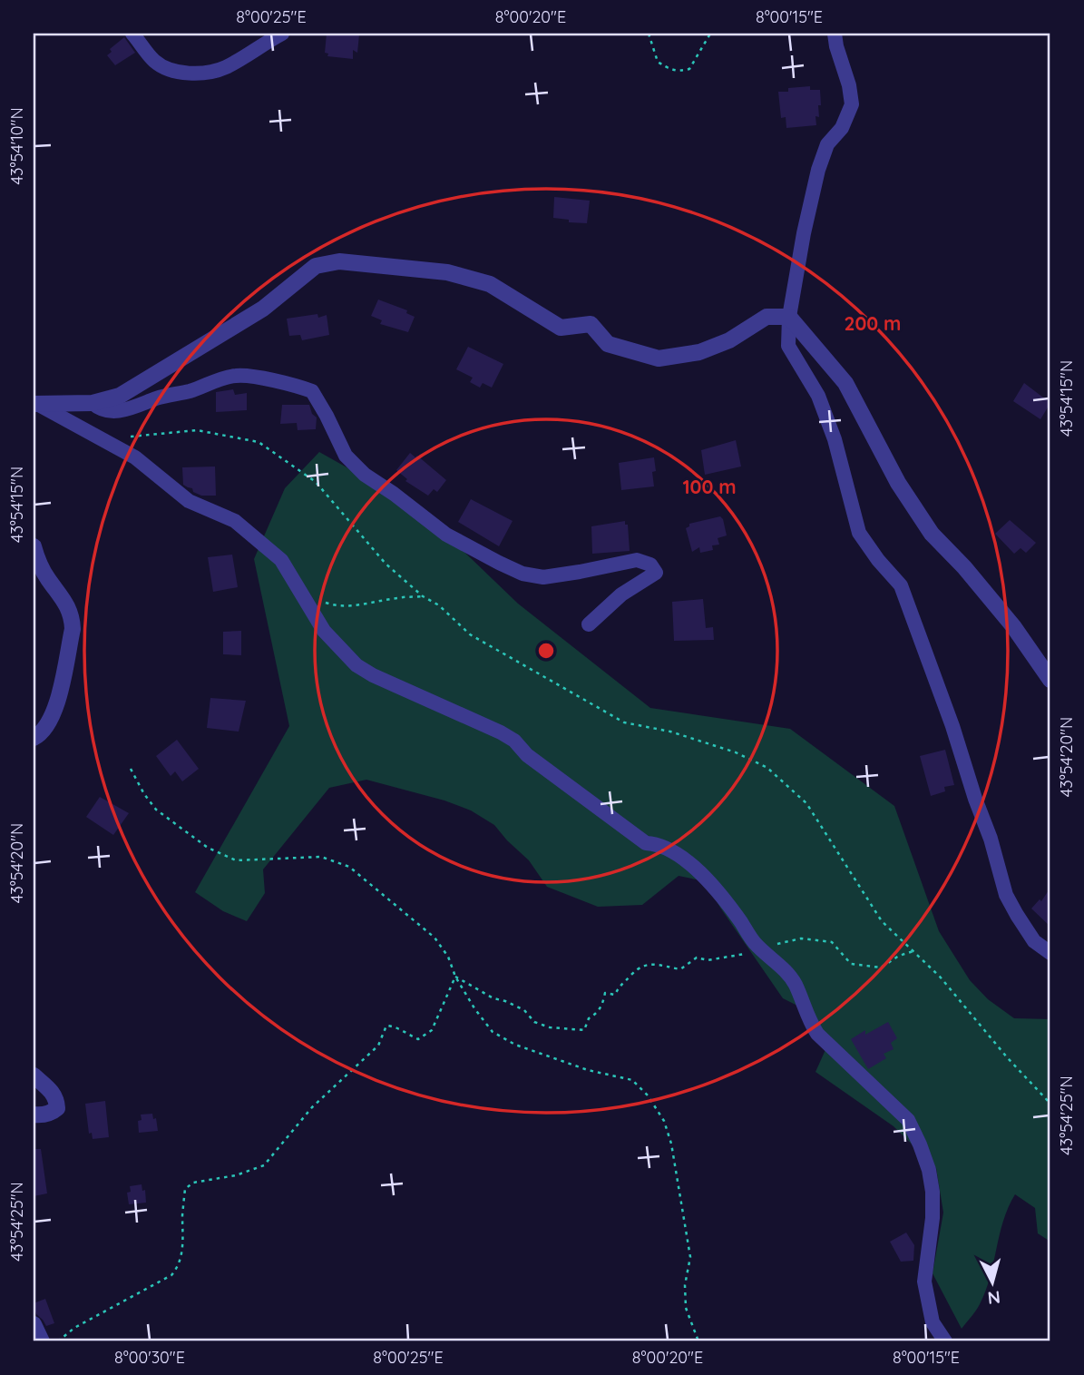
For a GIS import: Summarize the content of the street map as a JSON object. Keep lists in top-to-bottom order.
{
  "north": "bottom",
  "coordinates": [
    "8°00'25\"E",
    "8°00'20\"E",
    "8°00'15\"E",
    "43°54'10\"N",
    "43°54'15\"N",
    "43°54'20\"N",
    "43°54'25\"N",
    "8°00'30\"E"
  ],
  "rings": ["200 m", "100 m"]
}
